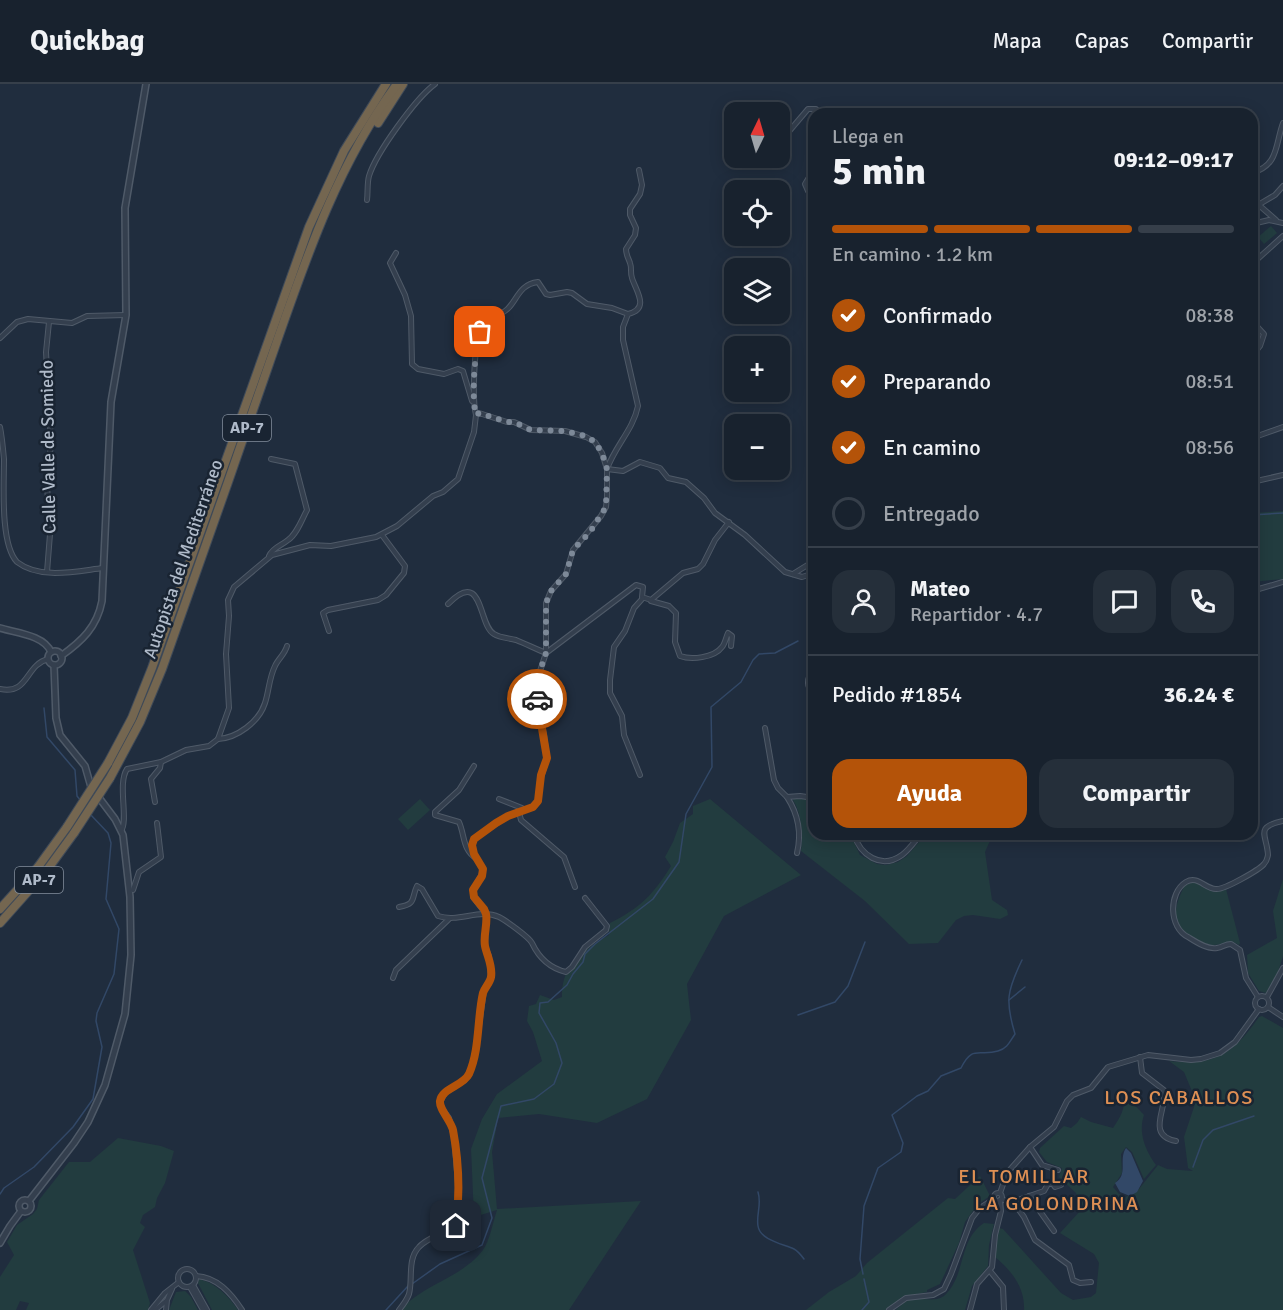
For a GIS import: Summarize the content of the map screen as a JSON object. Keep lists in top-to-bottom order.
{
  "streets": {
    "highway": ["AP-7", "Autopista del Mediterráneo"],
    "street": ["Calle Valle de Somiedo"]
  },
  "districts": ["LOS CABALLOS", "EL TOMILLAR", "LA GOLONDRINA"],
  "north": "top",
  "page": {
    "header": "Quickbag",
    "nav": ["Mapa", "Capas", "Compartir"],
    "map_buttons": ["+", "−"],
    "heading": ["5 min", "Llega en", "09:12–09:17"],
    "panel": [
      "Mateo",
      "Repartidor · 4.7",
      "Pedido #1854",
      "36.24 €"
    ],
    "bar": "En camino · 1.2 km",
    "list": [
      ["Confirmado", "08:38"],
      ["Preparando", "08:51"],
      ["En camino", "08:56"],
      "Entregado"
    ],
    "buttons": ["Ayuda", "Compartir"]
  }
}
